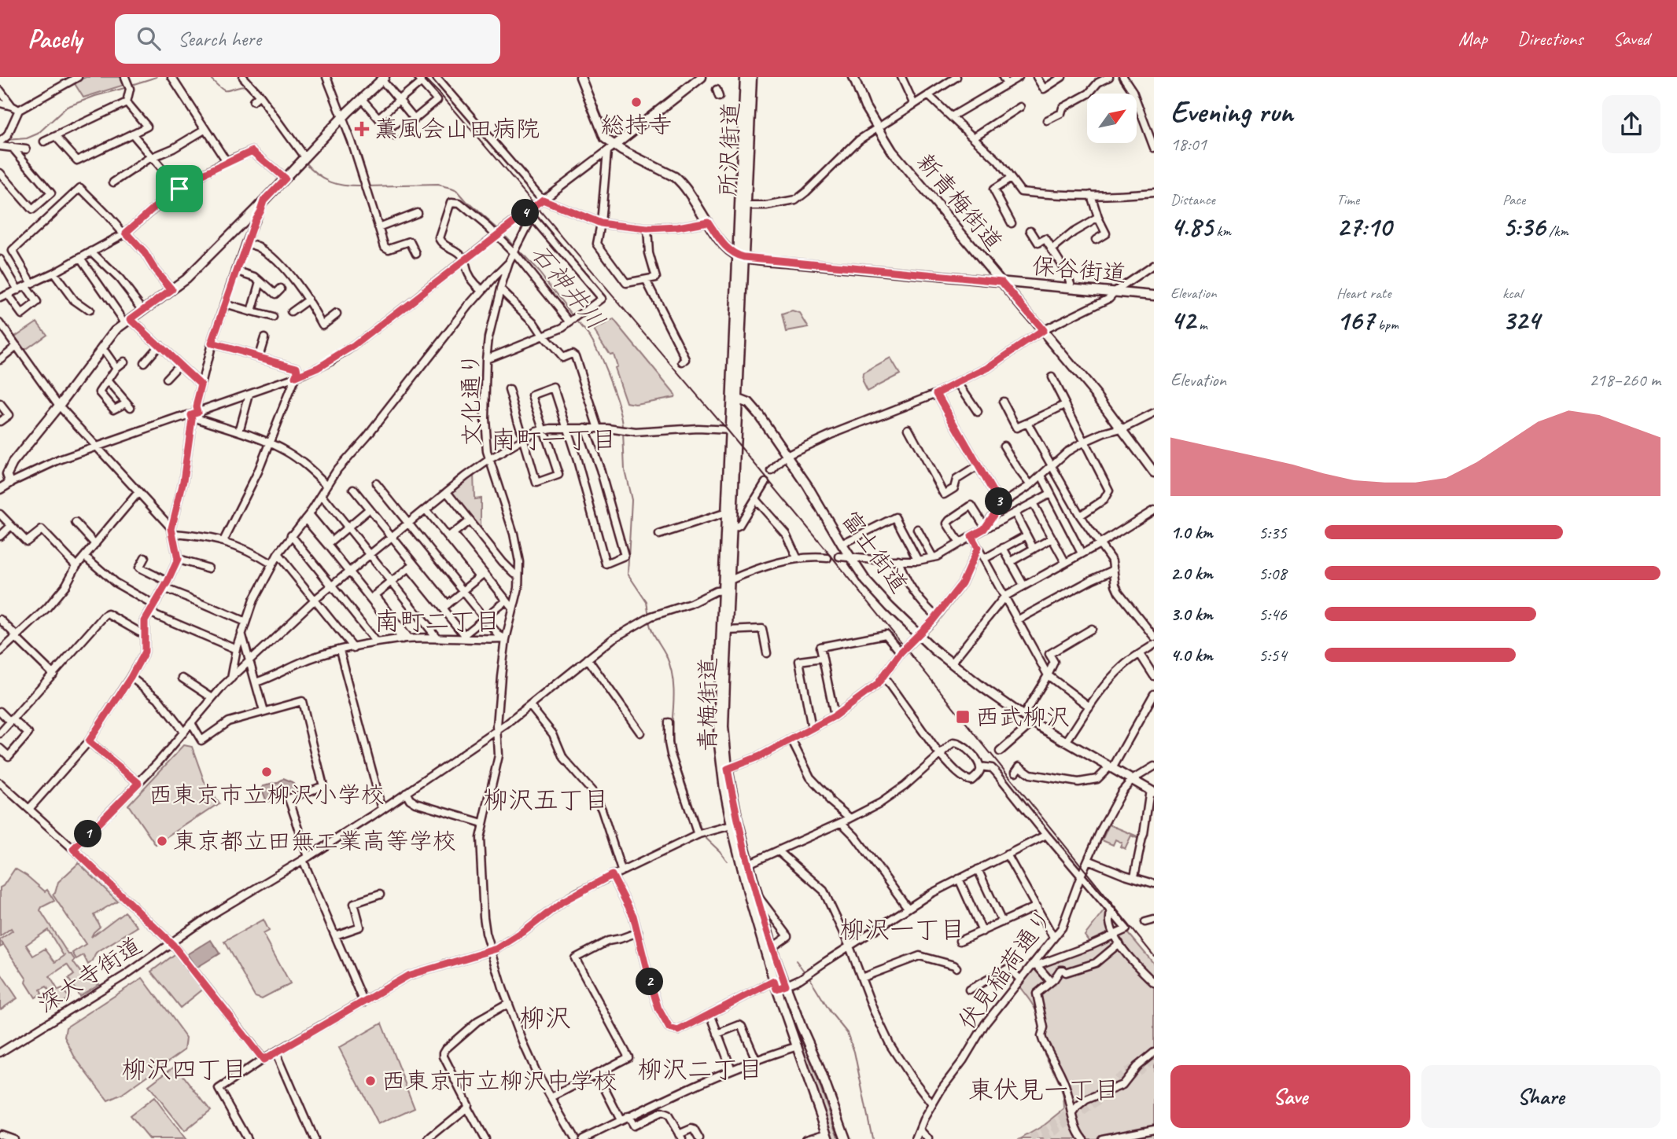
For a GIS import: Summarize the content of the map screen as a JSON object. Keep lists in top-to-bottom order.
{
  "streets": {
    "main road": [
      "所沢街道",
      "新青梅街道",
      "保谷街道",
      "富士街道",
      "青梅街道"
    ],
    "street": ["文化通り", "伏見稲荷通り", "深大寺街道"]
  },
  "crossings": [
    ["所沢街道", "保谷街道"],
    ["所沢街道", "青梅街道"],
    ["新青梅街道", "保谷街道"],
    ["保谷街道", "青梅街道"],
    ["文化通り", "深大寺街道"],
    ["富士街道", "青梅街道"],
    ["富士街道", "伏見稲荷通り"]
  ],
  "districts": [
    "南町一丁目",
    "南町二丁目",
    "柳沢五丁目",
    "柳沢一丁目",
    "柳沢",
    "柳沢四丁目",
    "柳沢二丁目",
    "東伏見一丁目"
  ],
  "water": ["石神井川"],
  "places": {
    "other": [
      "総持寺",
      "西東京市立柳沢小学校",
      "東京都立田無工業高等学校",
      "西東京市立柳沢中学校"
    ],
    "health": ["薫風会山田病院"],
    "transit": ["西武柳沢"]
  },
  "north": "top right",
  "page": {
    "header": "Pacely",
    "search": "Search here",
    "nav": ["Map", "Directions", "Saved"],
    "heading": ["Evening run", "18:01"],
    "stats": [
      ["Distance", "4.85 km"],
      ["Time", "27:10"],
      ["Pace", "5:36 /km"],
      ["Elevation", "42 m"],
      ["Heart rate", "167 bpm"],
      ["kcal", "324"]
    ],
    "pins": [
      "4",
      "3",
      "1",
      "2"
    ],
    "chart": ["Elevation", "218–260 m"],
    "list": [
      {
        "name": "1.0 km",
        "note": "5:35"
      },
      {
        "name": "2.0 km",
        "note": "5:08"
      },
      {
        "name": "3.0 km",
        "note": "5:46"
      },
      {
        "name": "4.0 km",
        "note": "5:54"
      }
    ],
    "buttons": ["Save", "Share"]
  }
}
